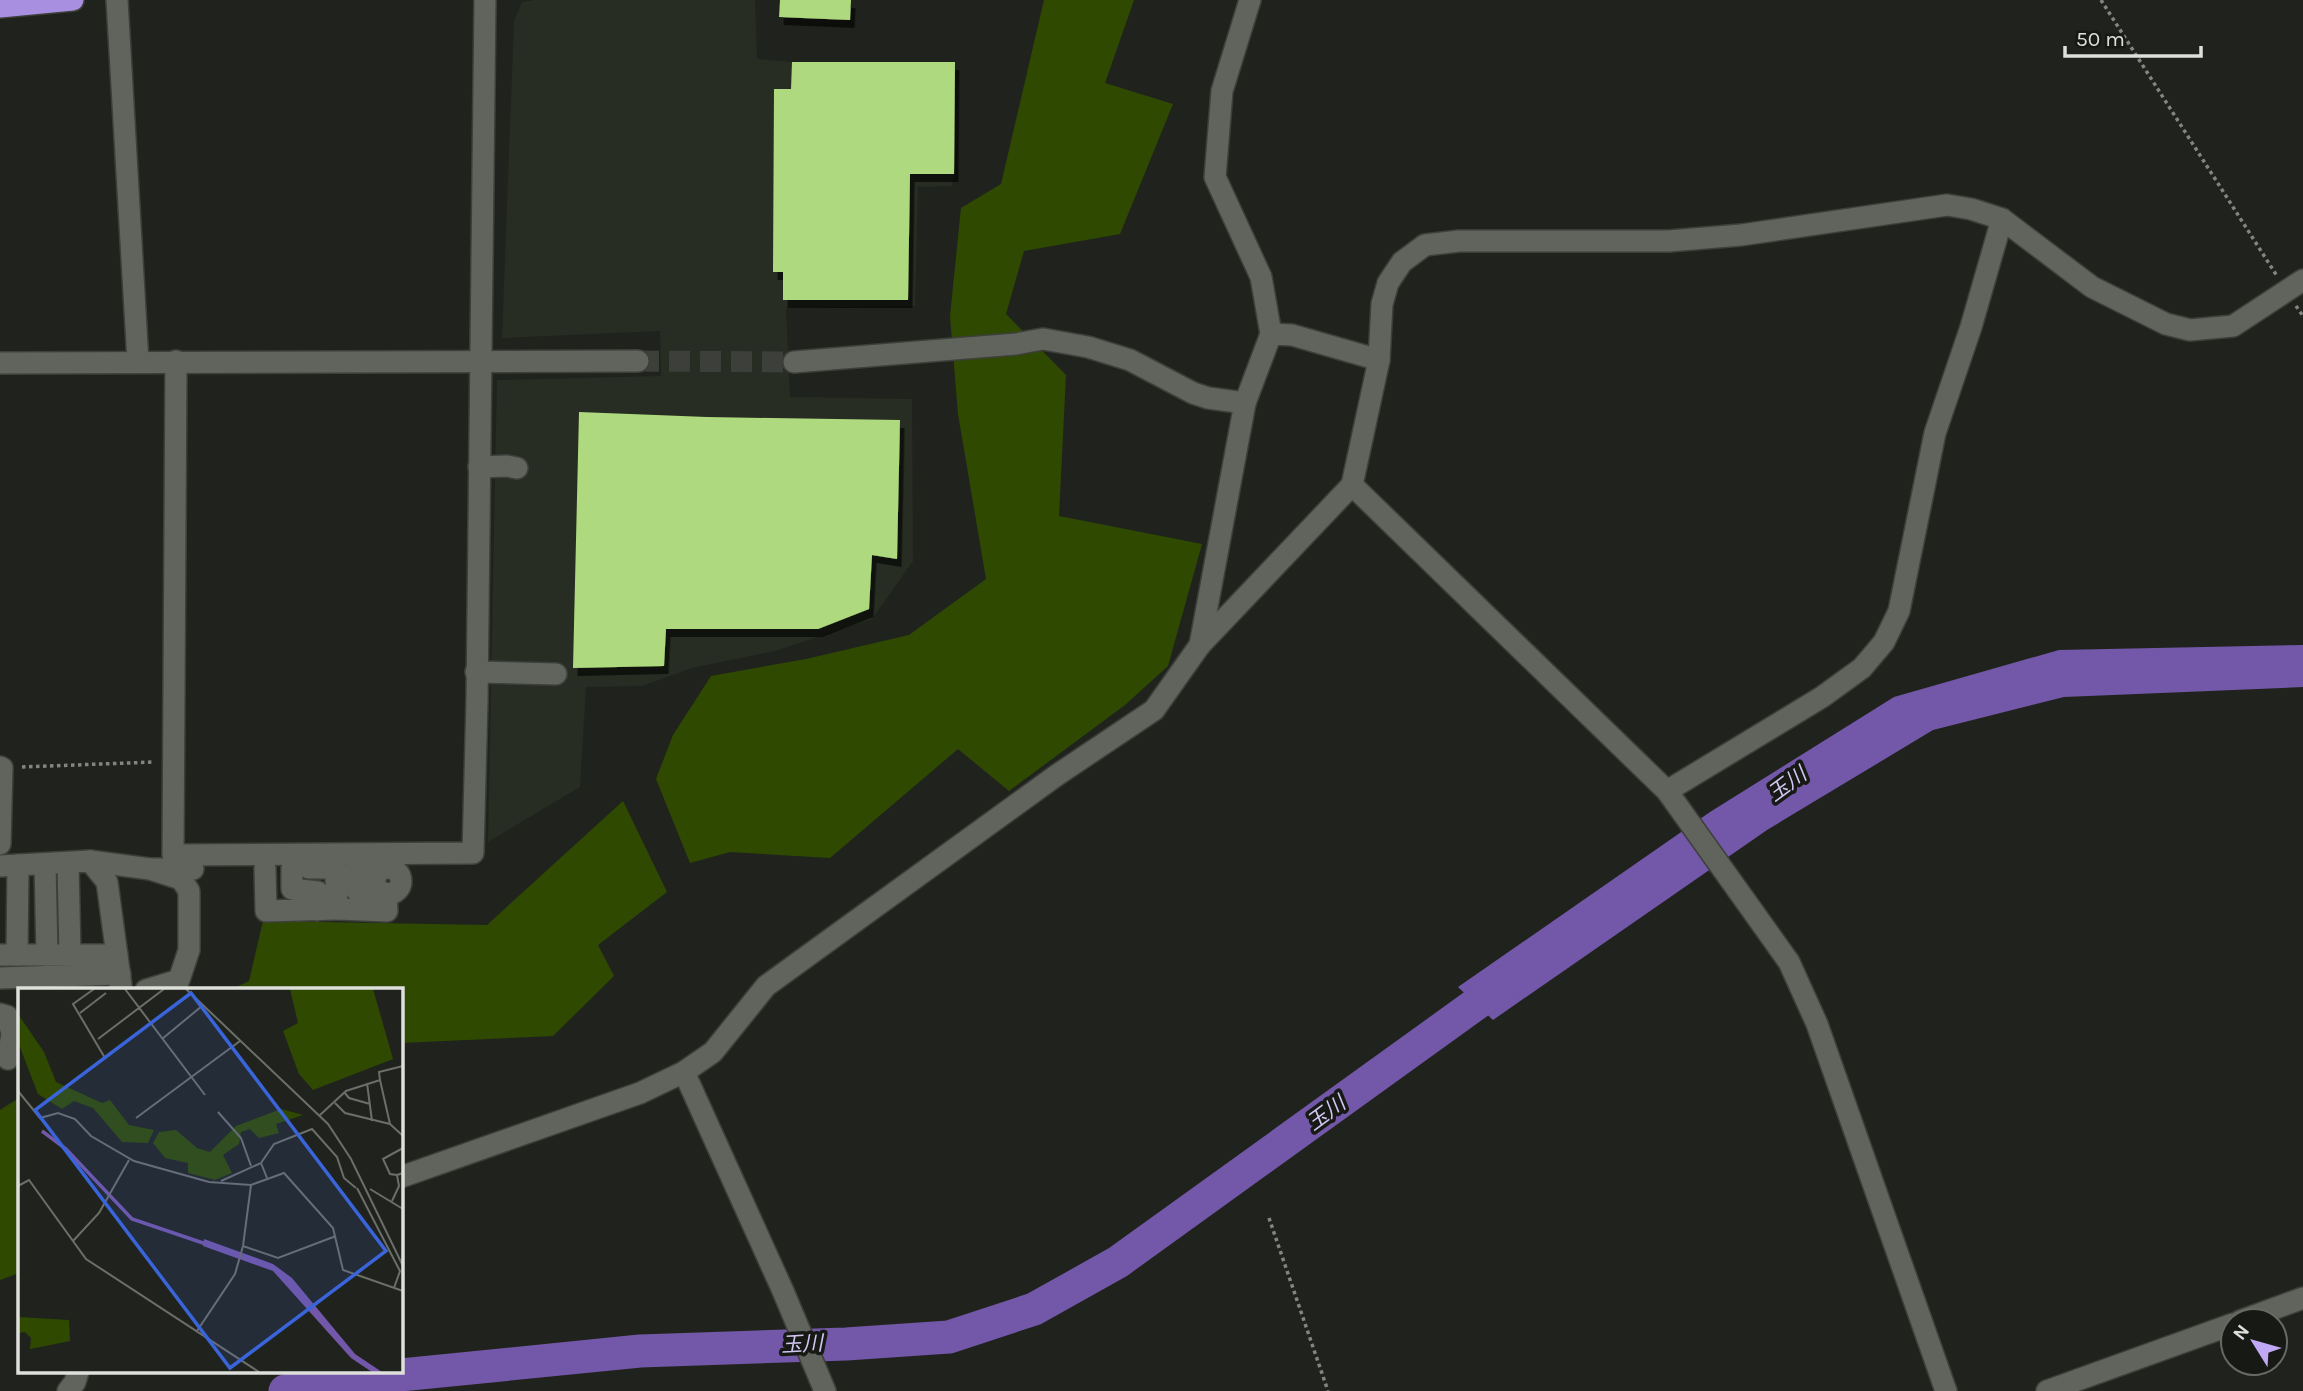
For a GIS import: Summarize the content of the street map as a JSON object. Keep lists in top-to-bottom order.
{
  "water": ["玉川"],
  "scale_bar": "50 m",
  "north": "top left"
}
